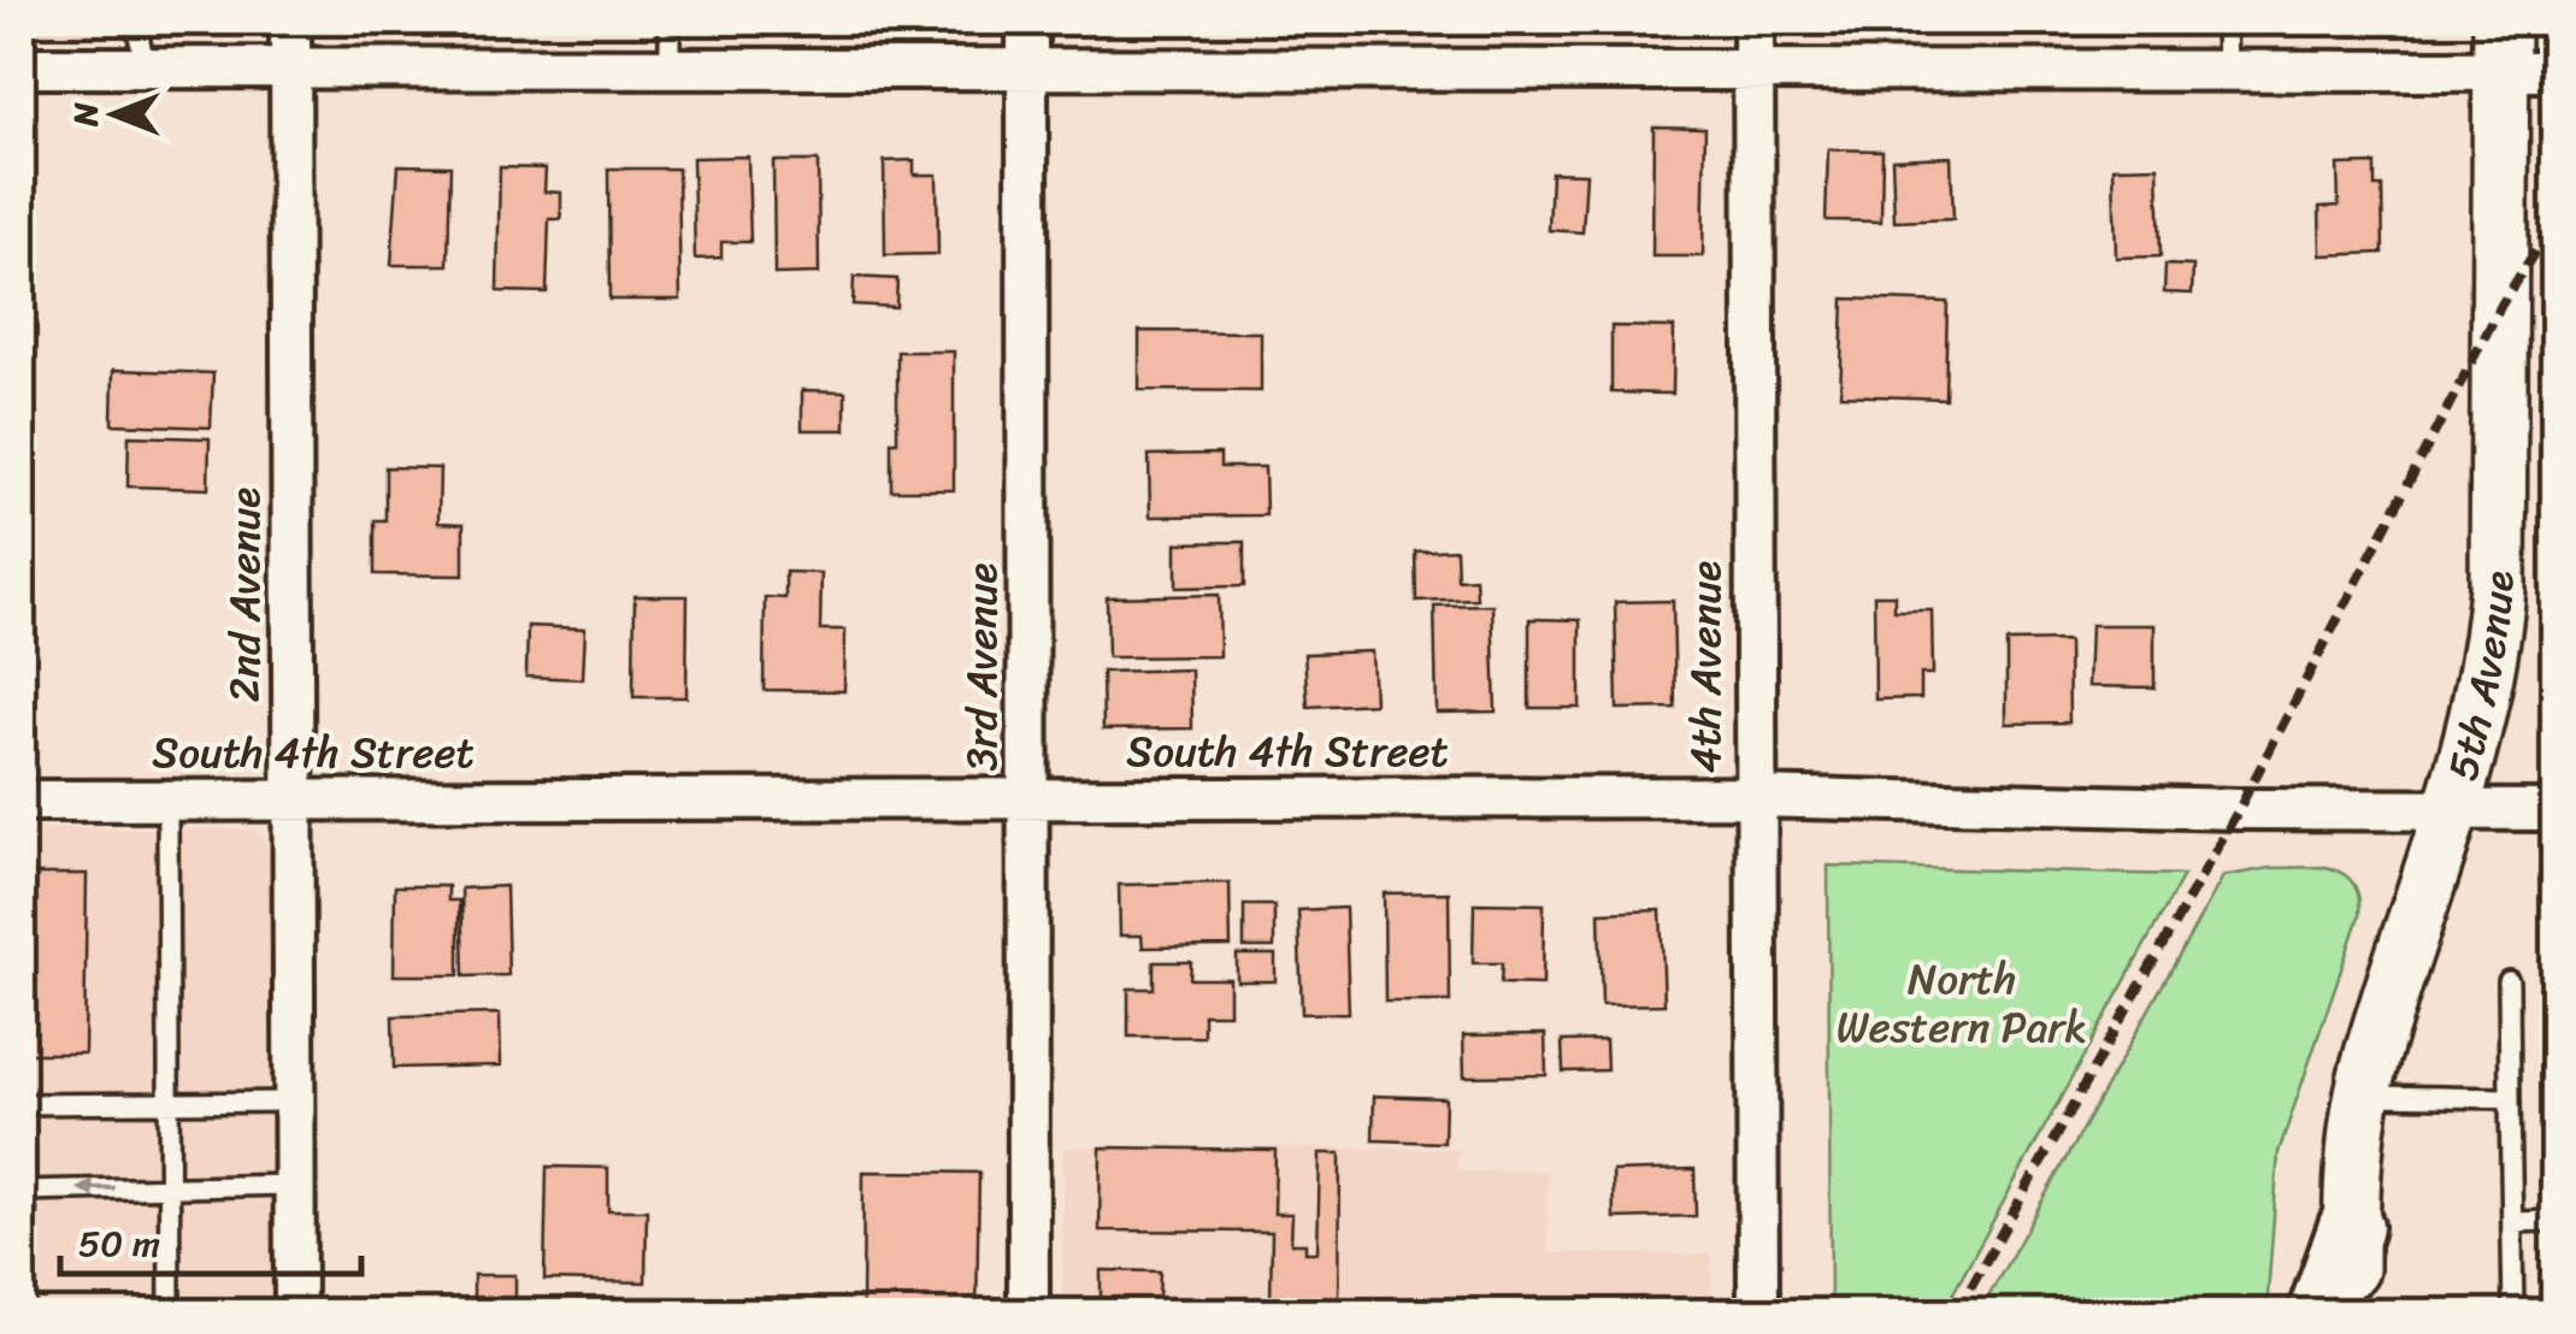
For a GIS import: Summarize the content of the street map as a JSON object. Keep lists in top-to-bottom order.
{
  "streets": {
    "main road": ["5th Avenue"],
    "street": [
      "2nd Avenue",
      "3rd Avenue",
      "4th Avenue",
      "South 4th Street"
    ]
  },
  "crossings": [
    ["2nd Avenue", "South 4th Street"],
    ["3rd Avenue", "South 4th Street"],
    ["4th Avenue", "South 4th Street"],
    ["5th Avenue", "South 4th Street"]
  ],
  "parks": ["North Western Park"],
  "scale_bar": "50 m",
  "north": "left"
}
